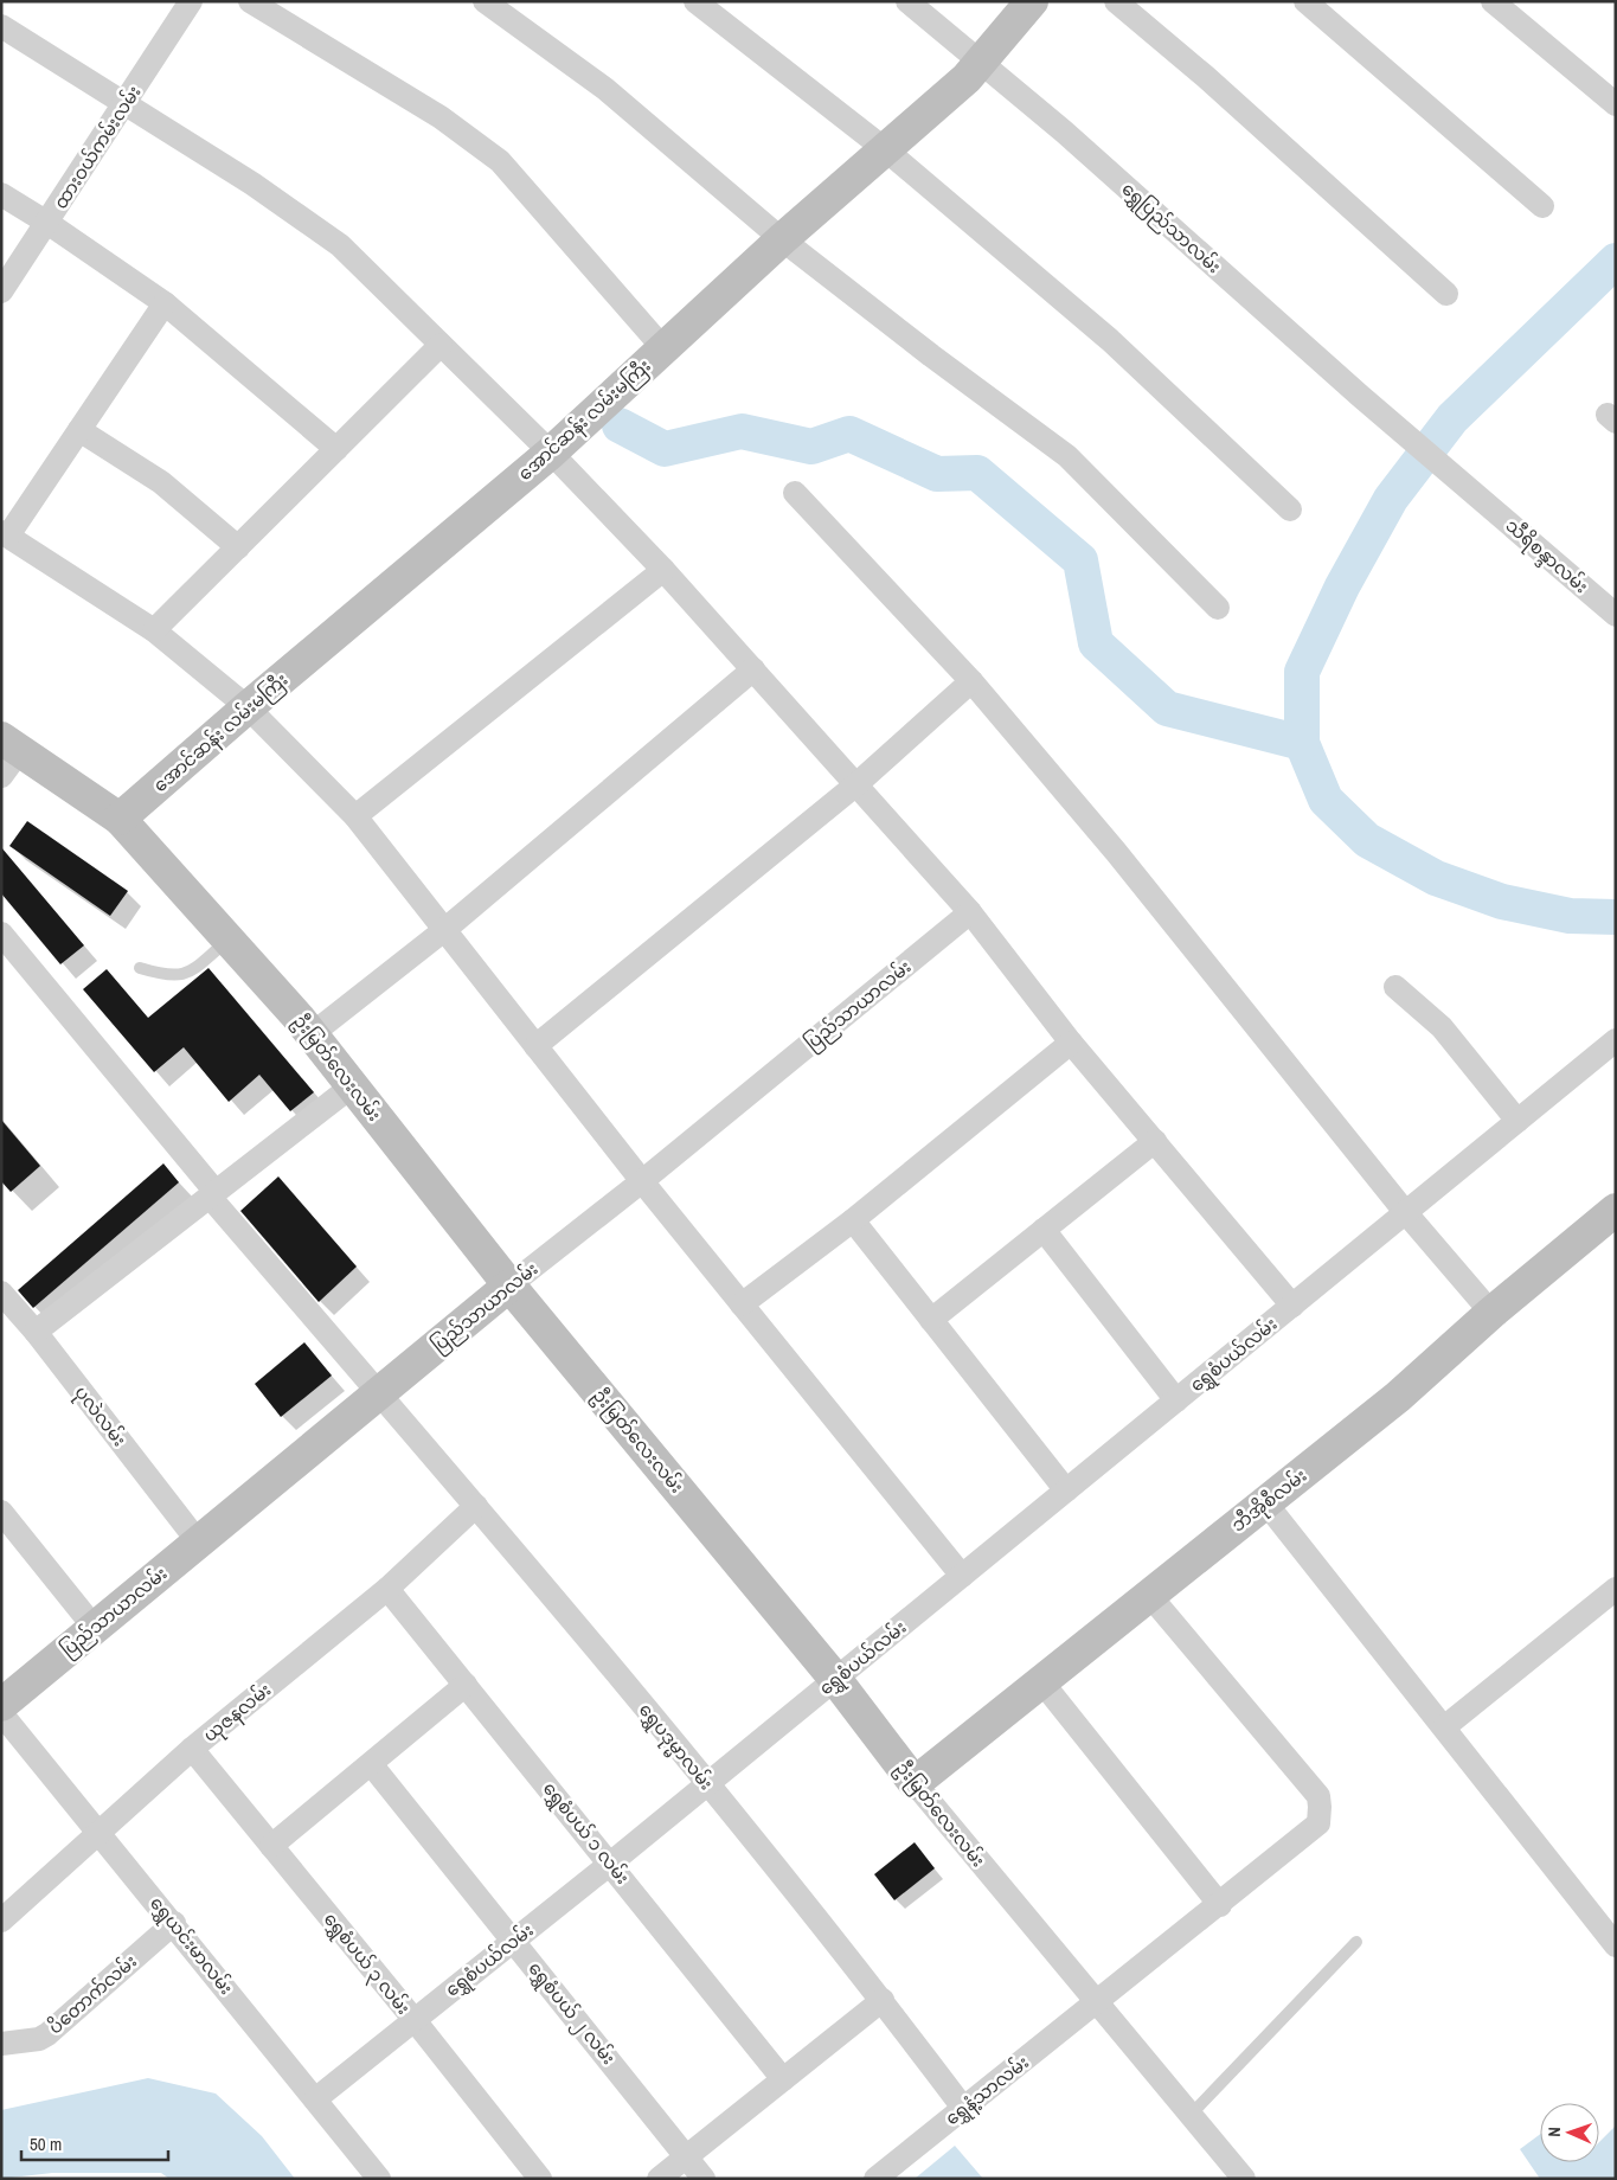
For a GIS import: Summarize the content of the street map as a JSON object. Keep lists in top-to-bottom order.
{
  "streets": {
    "main road": [
      "အောင်ဆန်း လမ်းမကြီး",
      "ပြည်သာယာလမ်း",
      "ဦးမြတ်လေးလမ်း",
      "ဘီအိုစီလမ်း"
    ],
    "street": [
      "ထားဝယ်ကမ်းလမ်း",
      "ရွှေပြည်သာလမ်း",
      "သီရိစန္ဒာလမ်း",
      "ရွှေစံပယ်လမ်း",
      "ပုလဲလမ်း",
      "ယုဇနလမ်း",
      "ရွှေပဒုမ္မာလမ်း",
      "ရွှေစံပယ် ၁ လမ်း",
      "ရွှေယင်းမာလမ်း",
      "ရွှေစံပယ် ၃ လမ်း",
      "ပိတောက်လမ်း",
      "ရွှေစံပယ် ၂ လမ်း",
      "ရွှေနံ့သာလမ်း"
    ]
  },
  "crossings": [
    ["ရွှေပြည်သာလမ်း", "အောင်ဆန်း လမ်းမကြီး"],
    ["ရွှေပြည်သာလမ်း", "သီရိစန္ဒာလမ်း"],
    ["အောင်ဆန်း လမ်းမကြီး", "ဦးမြတ်လေးလမ်း"],
    ["ပြည်သာယာလမ်း", "ဦးမြတ်လေးလမ်း"],
    ["ပြည်သာယာလမ်း", "ပုလဲလမ်း"],
    ["ပြည်သာယာလမ်း", "ရွှေပဒုမ္မာလမ်း"],
    ["ဦးမြတ်လေးလမ်း", "ရွှေစံပယ်လမ်း"],
    ["ဦးမြတ်လေးလမ်း", "ဘီအိုစီလမ်း"],
    ["ဦးမြတ်လေးလမ်း", "ရွှေနံ့သာလမ်း"],
    ["ရွှေစံပယ်လမ်း", "ရွှေပဒုမ္မာလမ်း"],
    ["ရွှေစံပယ်လမ်း", "ရွှေစံပယ် ၁ လမ်း"],
    ["ရွှေစံပယ်လမ်း", "ရွှေယင်းမာလမ်း"],
    ["ရွှေစံပယ်လမ်း", "ရွှေစံပယ် ၃ လမ်း"],
    ["ရွှေစံပယ်လမ်း", "ရွှေစံပယ် ၂ လမ်း"],
    ["ဘီအိုစီလမ်း", "ရွှေနံ့သာလမ်း"],
    ["ယုဇနလမ်း", "ရွှေပဒုမ္မာလမ်း"],
    ["ယုဇနလမ်း", "ရွှေစံပယ် ၁ လမ်း"],
    ["ယုဇနလမ်း", "ရွှေယင်းမာလမ်း"],
    ["ယုဇနလမ်း", "ရွှေစံပယ် ၃ လမ်း"],
    ["ရွှေပဒုမ္မာလမ်း", "ရွှေနံ့သာလမ်း"],
    ["ရွှေယင်းမာလမ်း", "ပိတောက်လမ်း"]
  ],
  "scale_bar": "50 m",
  "north": "left"
}
